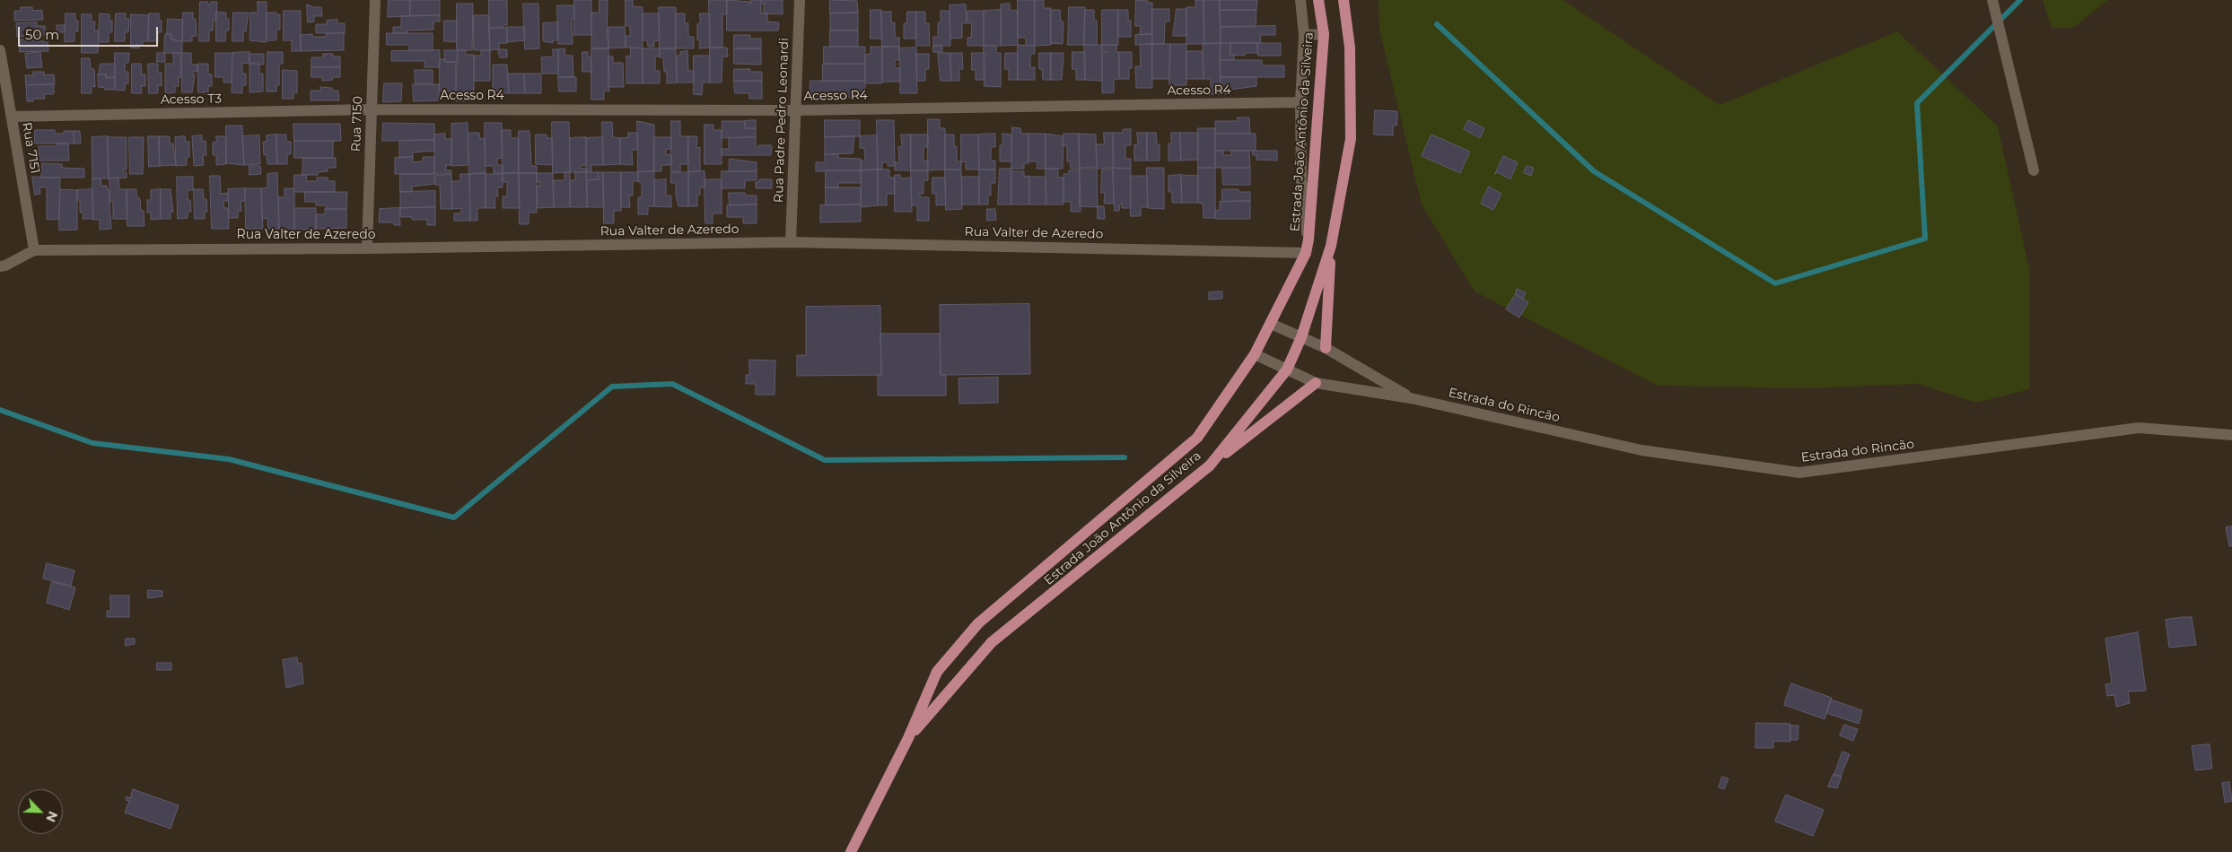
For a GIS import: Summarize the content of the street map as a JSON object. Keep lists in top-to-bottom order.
{
  "streets": {
    "main road": ["Estrada João Antônio da Silveira"],
    "street": [
      "Acesso R4",
      "Acesso T3",
      "Rua Padre Pedro Leonardi",
      "Rua 7150",
      "Rua 7151",
      "Rua Valter de Azeredo",
      "Estrada do Rincão"
    ]
  },
  "crossings": [
    ["Acesso R4", "Acesso T3"],
    ["Acesso R4", "Rua Padre Pedro Leonardi"],
    ["Acesso R4", "Rua 7150"],
    ["Acesso R4", "Estrada João Antônio da Silveira"],
    ["Acesso T3", "Rua 7150"],
    ["Acesso T3", "Rua 7151"],
    ["Rua Padre Pedro Leonardi", "Rua Valter de Azeredo"],
    ["Rua 7150", "Rua Valter de Azeredo"],
    ["Estrada João Antônio da Silveira", "Rua Valter de Azeredo"],
    ["Estrada João Antônio da Silveira", "Estrada do Rincão"],
    ["Rua 7151", "Rua Valter de Azeredo"]
  ],
  "scale_bar": "50 m",
  "north": "bottom right"
}
